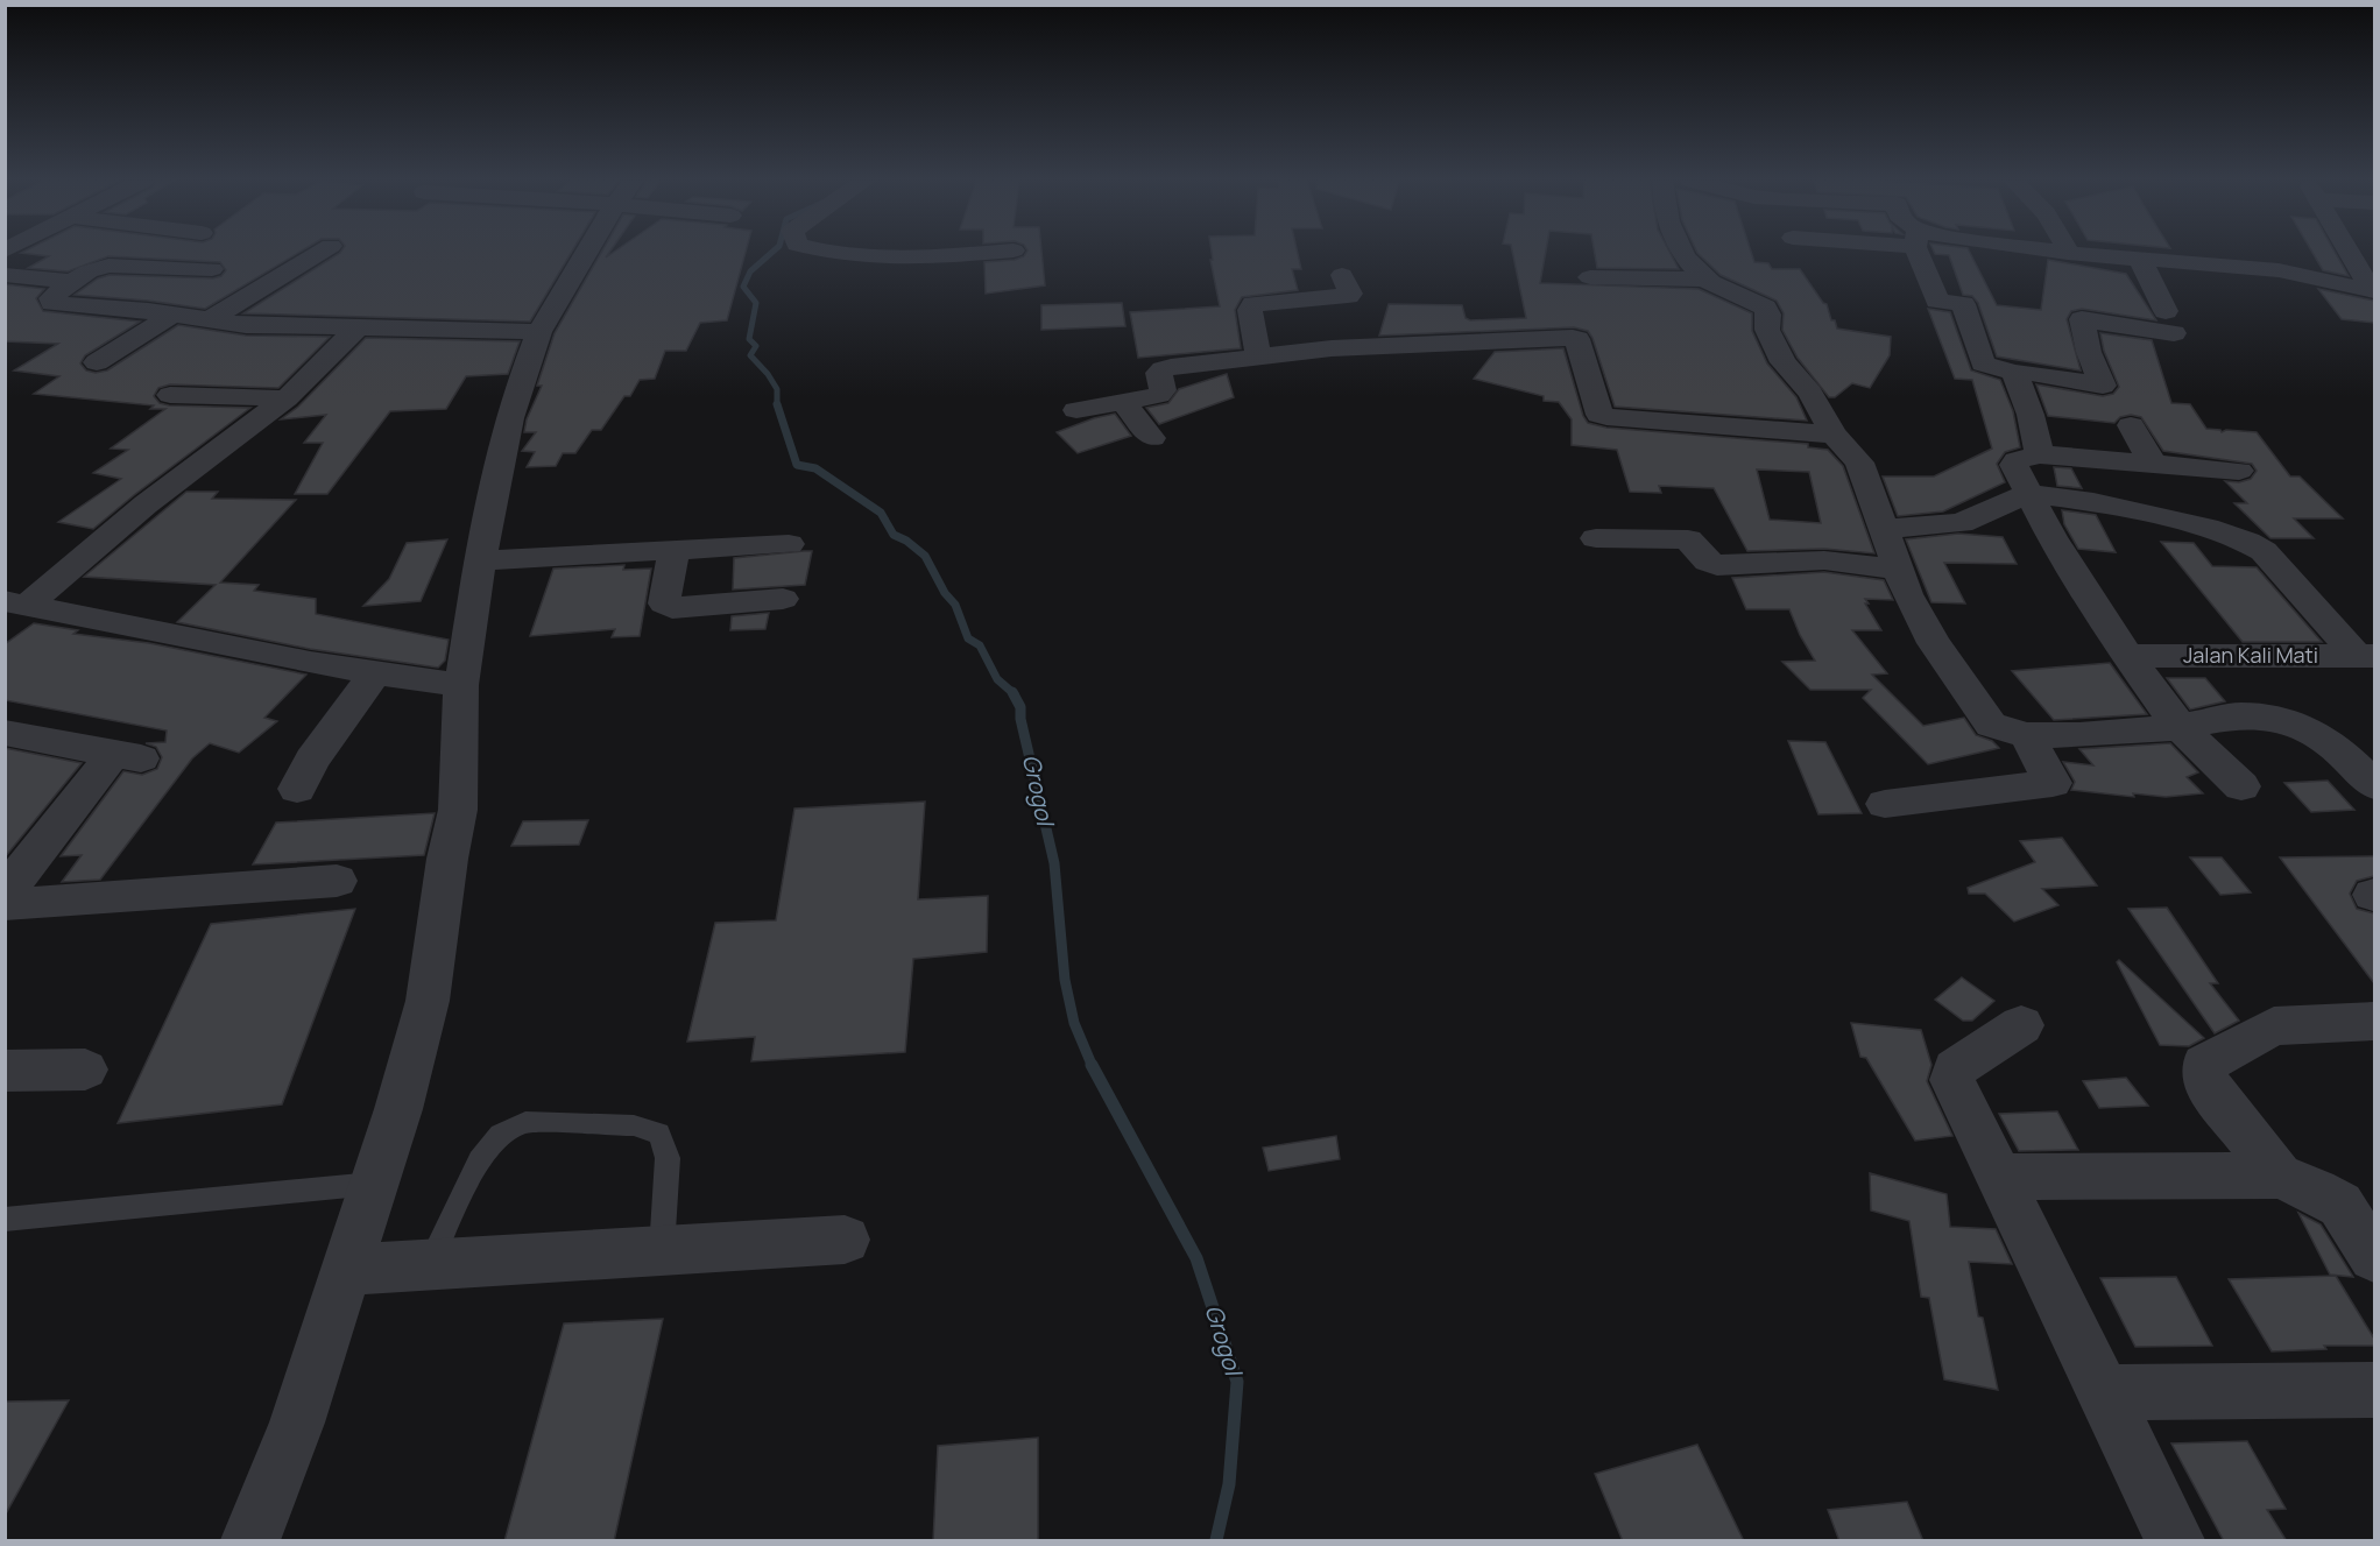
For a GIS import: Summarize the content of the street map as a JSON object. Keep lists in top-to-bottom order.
{
  "streets": {
    "street": ["Jalan Kali Mati"]
  },
  "water": ["Grogol"]
}
